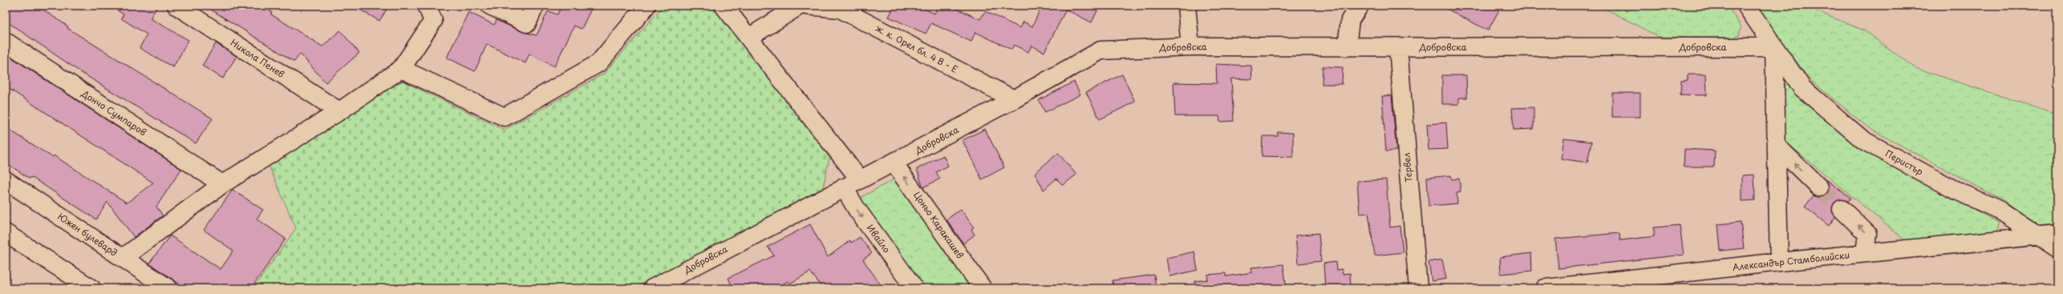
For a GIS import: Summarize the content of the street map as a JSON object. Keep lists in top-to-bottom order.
{
  "streets": {
    "street": [
      "Добровска",
      "ж. к. Орел бл. 4 В - Е",
      "Никола Пенев",
      "Дончо Сумпаров",
      "Перистър",
      "Тервел",
      "Цоньо Каракашев",
      "Южен булевард",
      "Ивайло",
      "Александър Стамболийски"
    ]
  },
  "crossings": [
    ["Добровска", "ж. к. Орел бл. 4 В - Е"],
    ["Добровска", "Перистър"],
    ["Добровска", "Тервел"],
    ["Добровска", "Цоньо Каракашев"],
    ["Добровска", "Ивайло"],
    ["Перистър", "Александър Стамболийски"]
  ],
  "one_way": ["Цоньо Каракашев", "Ивайло"]
}
